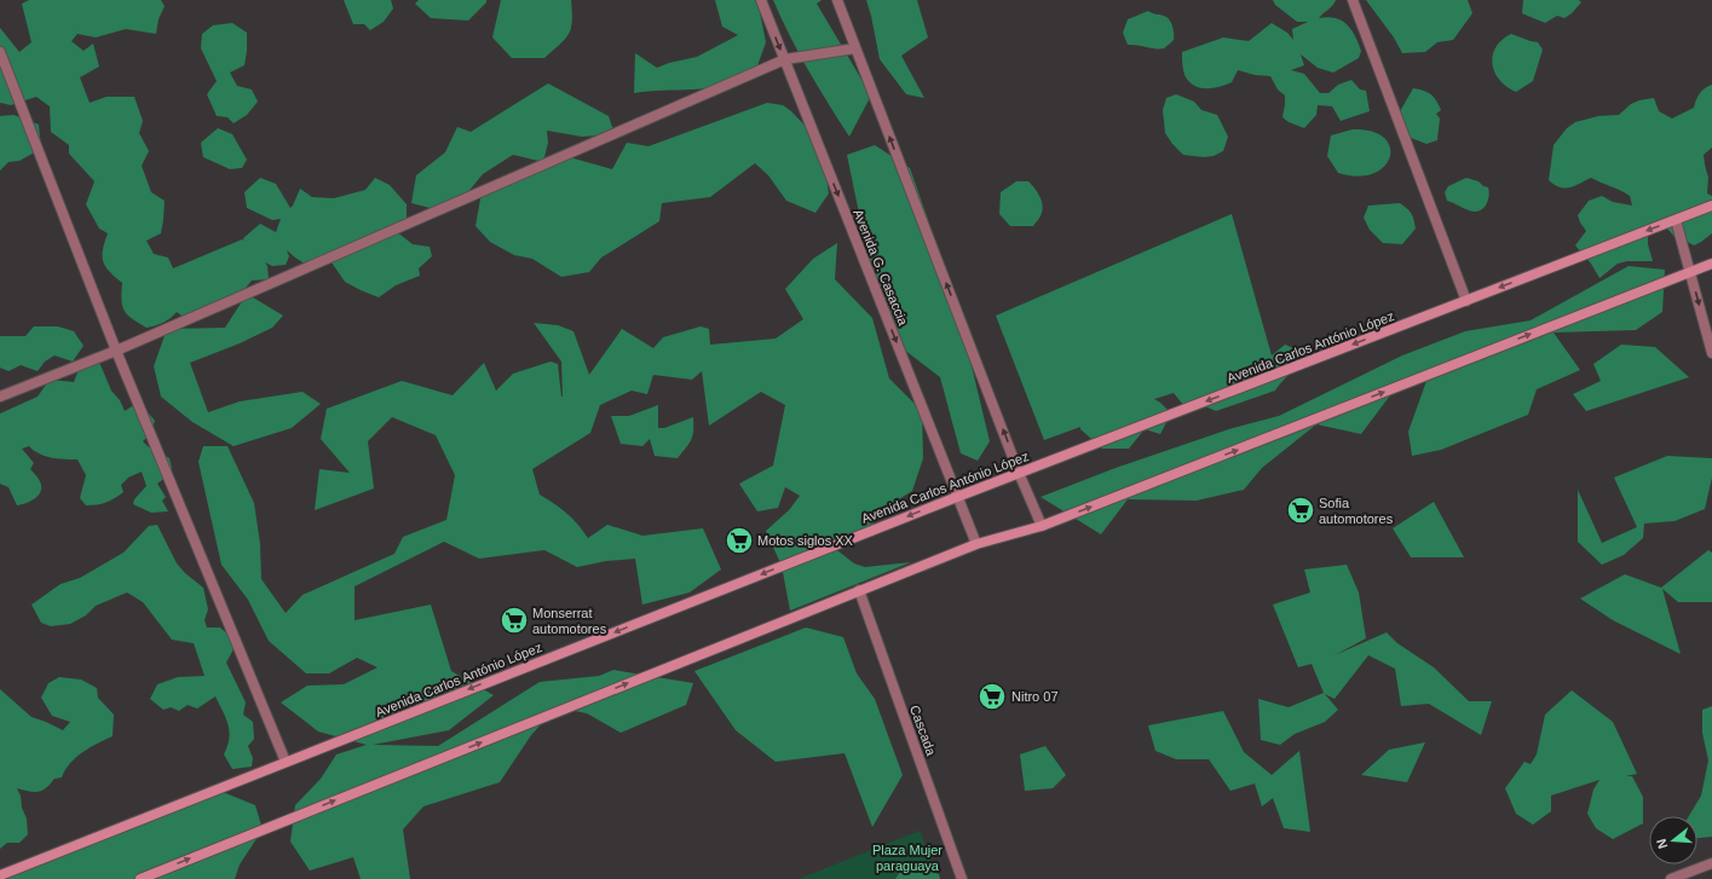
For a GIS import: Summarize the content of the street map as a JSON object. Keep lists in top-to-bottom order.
{
  "streets": {
    "main road": ["Avenida Carlos António López"],
    "street": ["Avenida G. Casaccia", "Cascada"]
  },
  "crossings": [
    ["Avenida G. Casaccia", "Avenida Carlos António López"]
  ],
  "parks": ["Plaza Mujer paraguaya"],
  "places": {
    "supermarket": [
      "Sofia automotores",
      "Motos siglos XX",
      "Monserrat automotores",
      "Nitro 07"
    ]
  },
  "north": "left"
}
